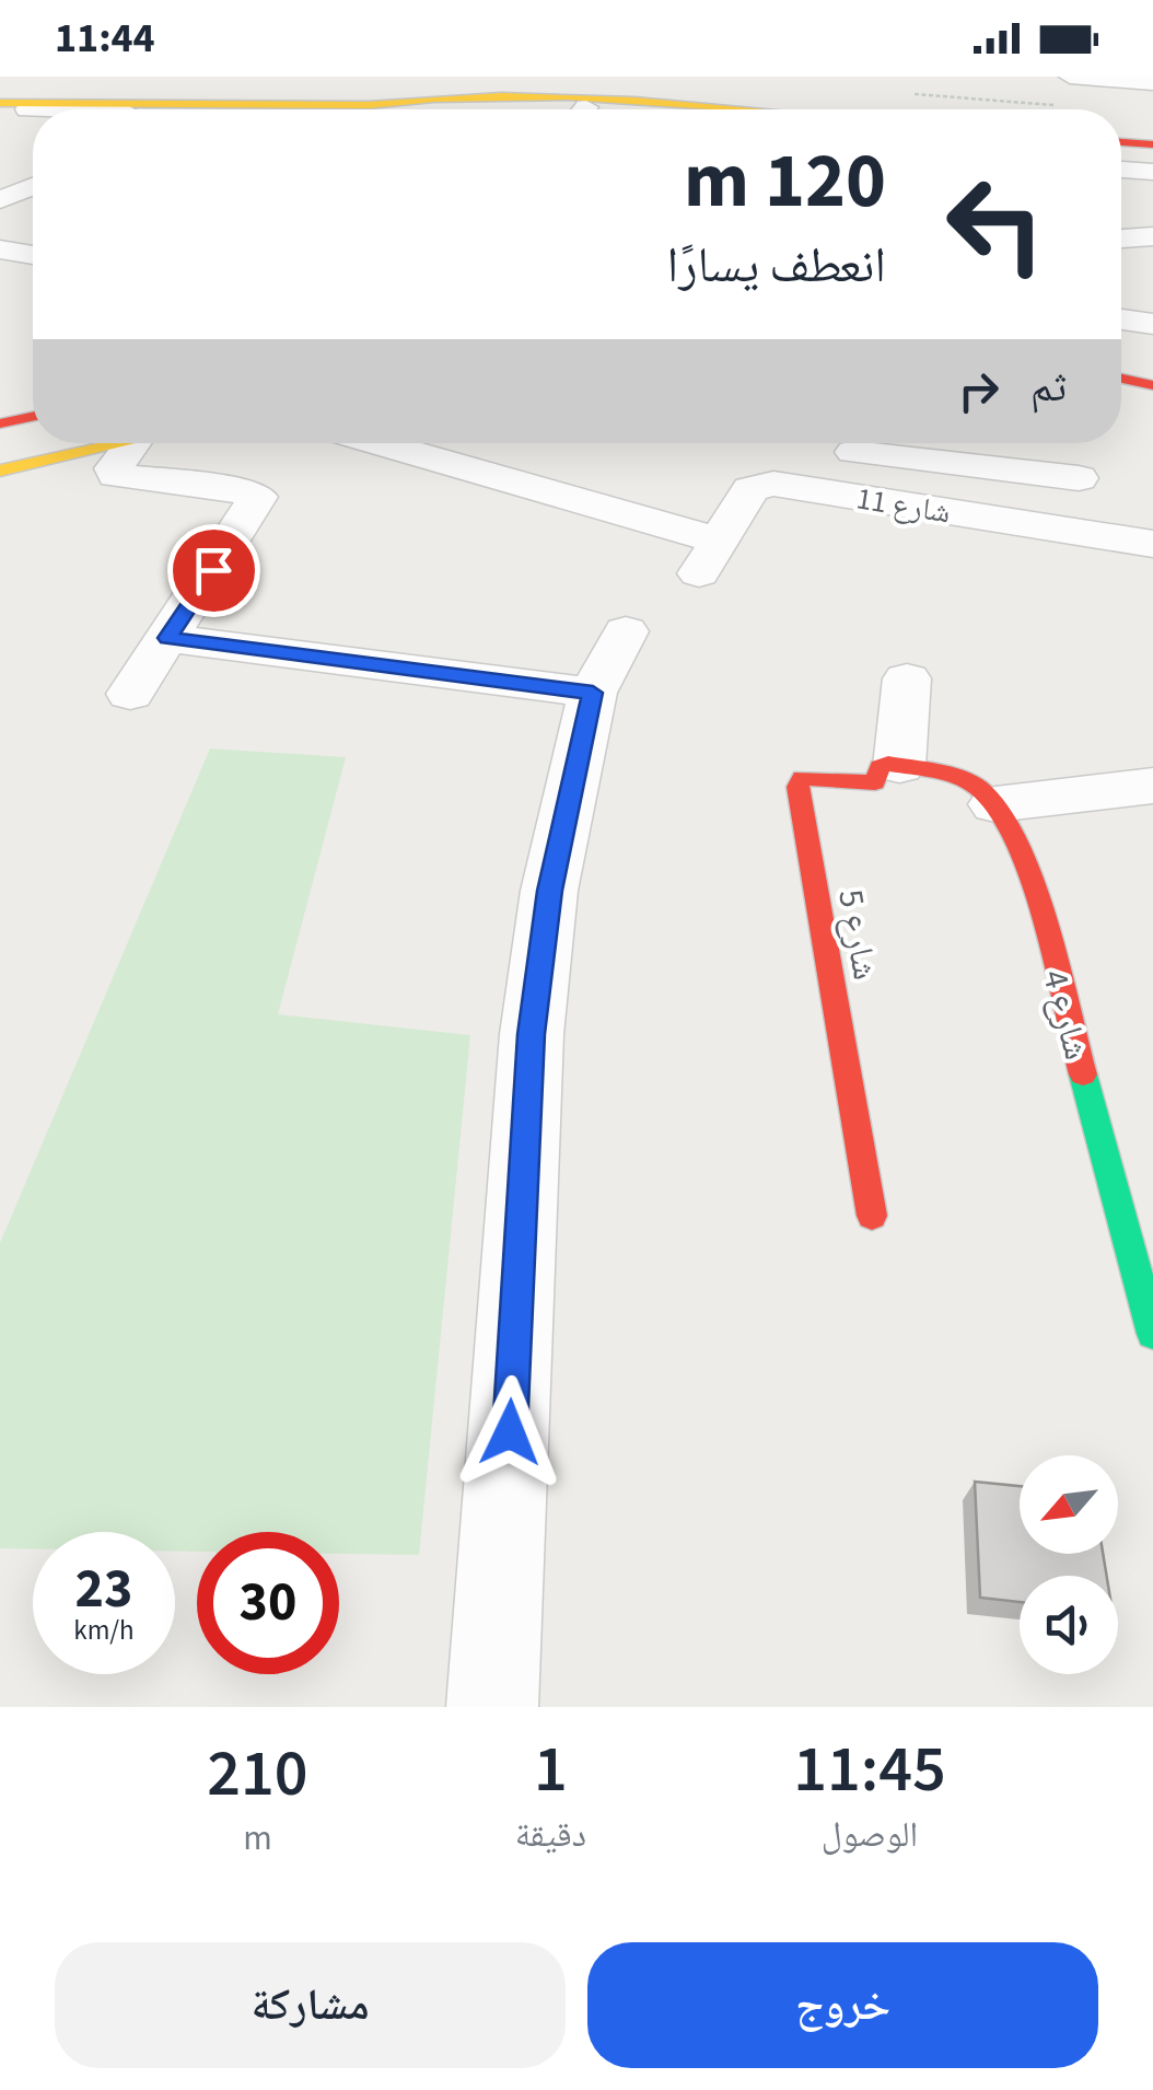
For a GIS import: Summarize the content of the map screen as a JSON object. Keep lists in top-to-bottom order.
{
  "streets": {
    "street": ["شارع 11", "شارع 5", "شارع 4"]
  },
  "crossings": [
    ["شارع 5", "شارع 4"]
  ],
  "north": "bottom left",
  "page": {
    "status": "11:44",
    "turn": ["120 m", "انعطف يسارًا"],
    "then": "ثم",
    "speed": "23 km/h",
    "limit": "30",
    "eta": [
      "11:45",
      "الوصول",
      "1",
      "دقيقة",
      "210",
      "m"
    ],
    "buttons": ["خروج", "مشاركة"]
  }
}
